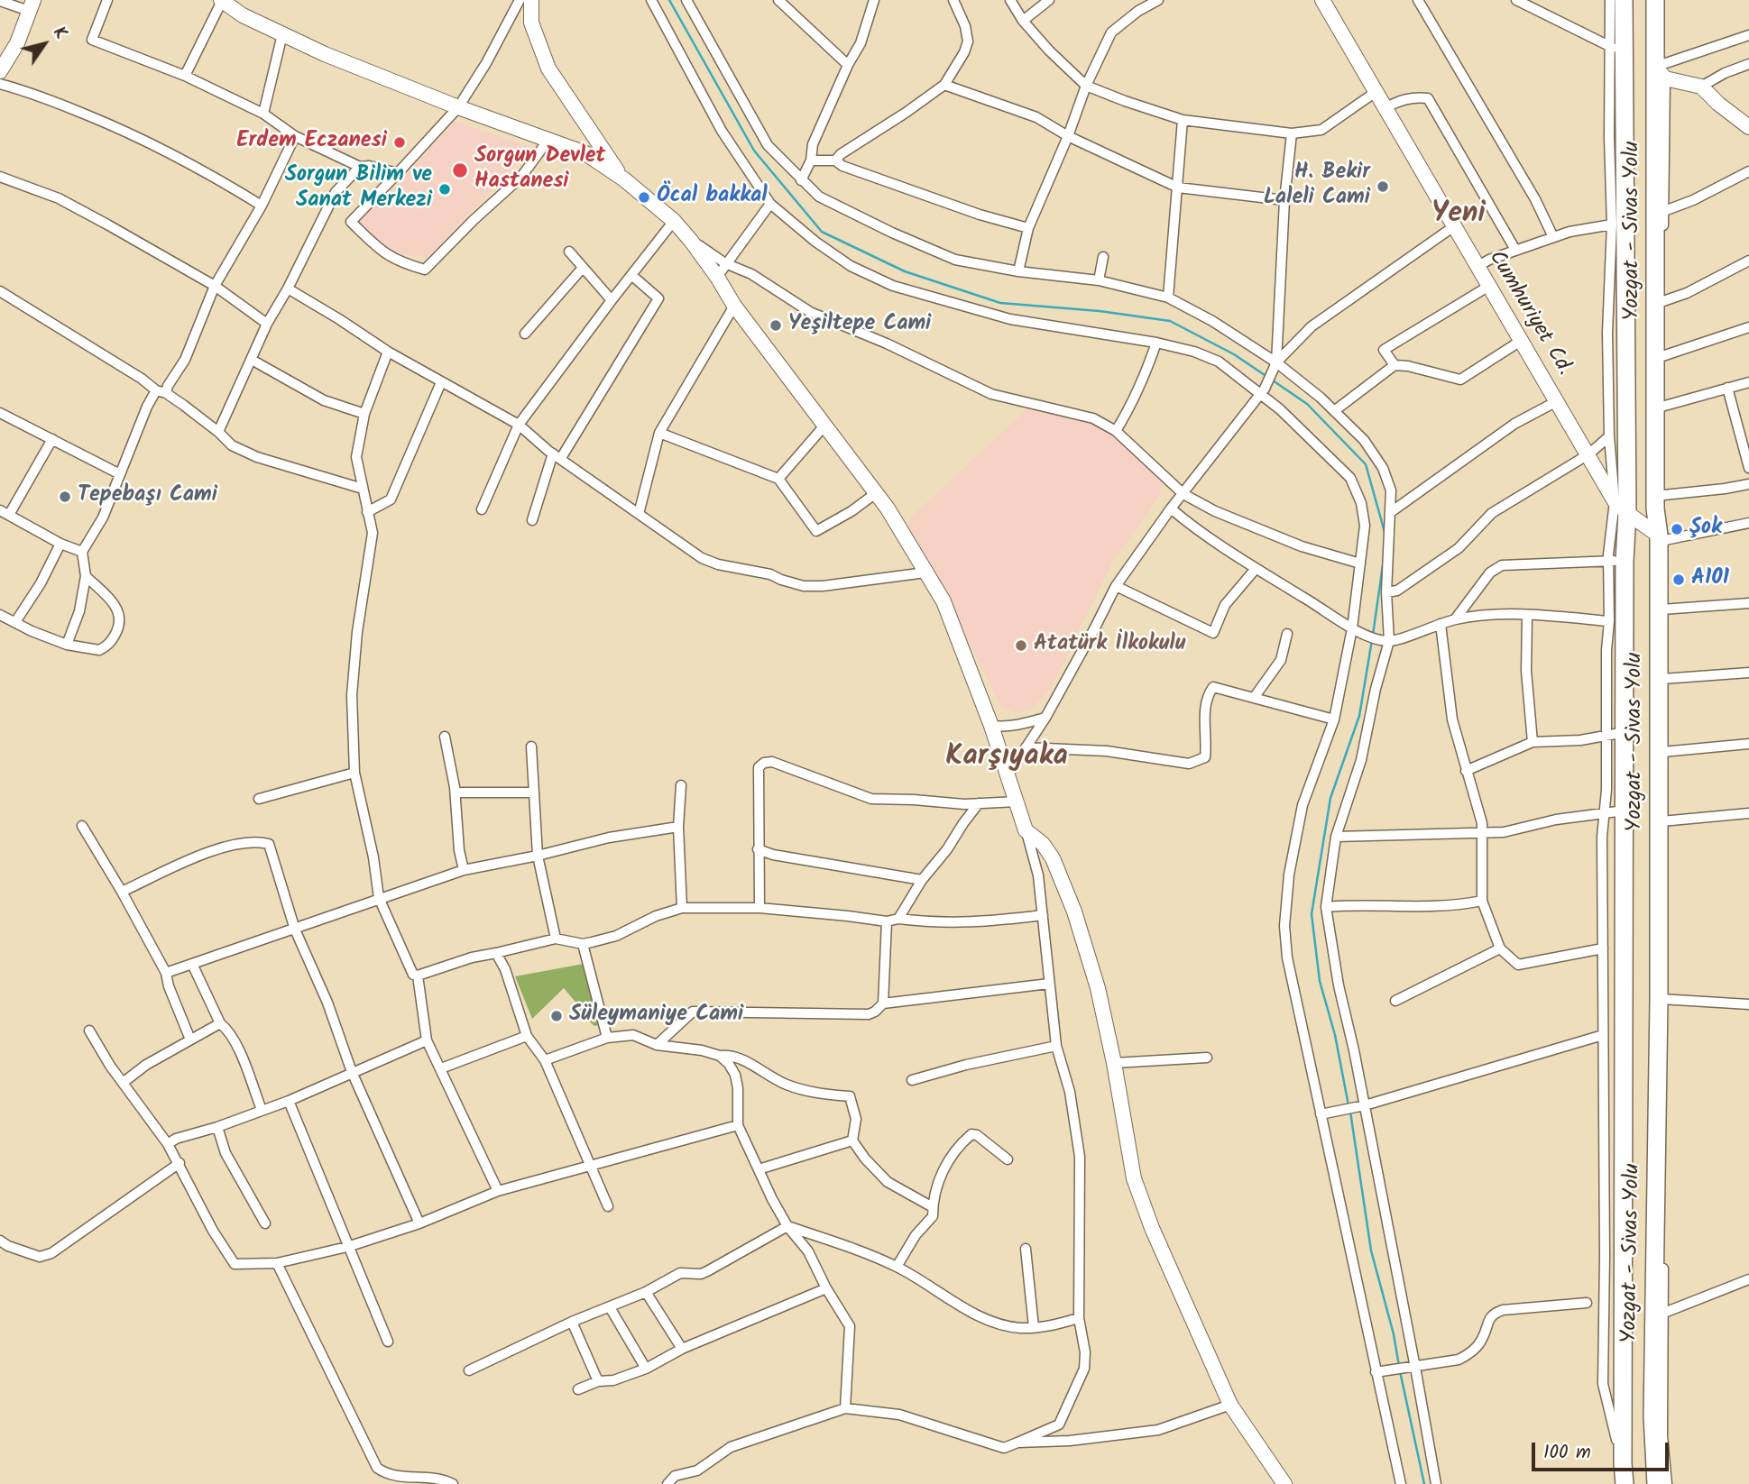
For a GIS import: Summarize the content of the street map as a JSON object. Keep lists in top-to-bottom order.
{
  "streets": {
    "highway": ["Yozgat - Sivas Yolu"],
    "street": ["Cumhuriyet Cd."]
  },
  "crossings": [
    ["Yozgat - Sivas Yolu", "Cumhuriyet Cd."]
  ],
  "districts": ["Yeni", "Karşıyaka"],
  "places": [
    "Erdem Eczanesi",
    "Sorgun Devlet Hastanesi",
    "H. Bekir Laleli Cami",
    "Sorgun Bilim ve Sanat Merkezi",
    "Öcal bakkal",
    "Yeşiltepe Cami",
    "Tepebaşı Cami",
    "Şok",
    "A101",
    "Atatürk İlkokulu",
    "Süleymaniye Cami"
  ],
  "scale_bar": "100 m",
  "north": "top right"
}
